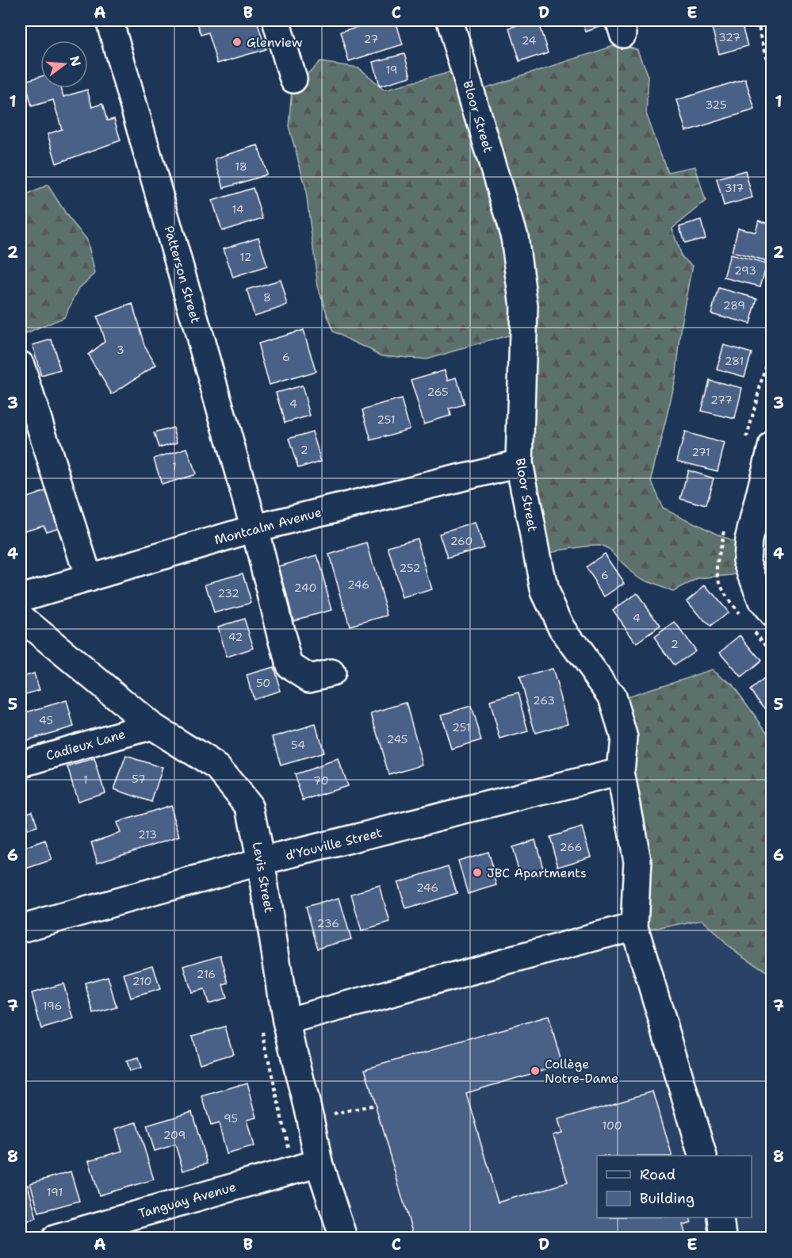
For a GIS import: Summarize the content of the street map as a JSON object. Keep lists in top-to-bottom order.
{
  "streets": {
    "street": [
      "Bloor Street",
      "Patterson Street",
      "Montcalm Avenue",
      "Cadieux Lane",
      "d'Youville Street",
      "Levis Street",
      "Tanguay Avenue"
    ]
  },
  "crossings": [
    ["Bloor Street", "Montcalm Avenue"],
    ["Bloor Street", "d'Youville Street"],
    ["Patterson Street", "Montcalm Avenue"],
    ["Cadieux Lane", "Levis Street"],
    ["d'Youville Street", "Levis Street"],
    ["Levis Street", "Tanguay Avenue"]
  ],
  "places": ["Glenview", "JBC Apartments", "Collège Notre-Dame"],
  "house_numbers": [
    "327",
    "27",
    "24",
    "19",
    "325",
    "18",
    "317",
    "14",
    "12",
    "293",
    "8",
    "289",
    "3",
    "6",
    "281",
    "265",
    "277",
    "4",
    "251",
    "2",
    "271",
    "1",
    "260",
    "252",
    "6",
    "246",
    "240",
    "232",
    "4",
    "42",
    "2",
    "50",
    "263",
    "45",
    "251",
    "245",
    "54",
    "57",
    "1",
    "70",
    "213",
    "266",
    "246",
    "236",
    "216",
    "210",
    "196",
    "95",
    "100",
    "209",
    "191"
  ],
  "legend": ["Road", "Building"],
  "north": "right",
  "grid": {
    "columns": [
      "A",
      "B",
      "C",
      "D",
      "E"
    ],
    "rows": [
      "1",
      "2",
      "3",
      "4",
      "5",
      "6",
      "7",
      "8"
    ]
  }
}
